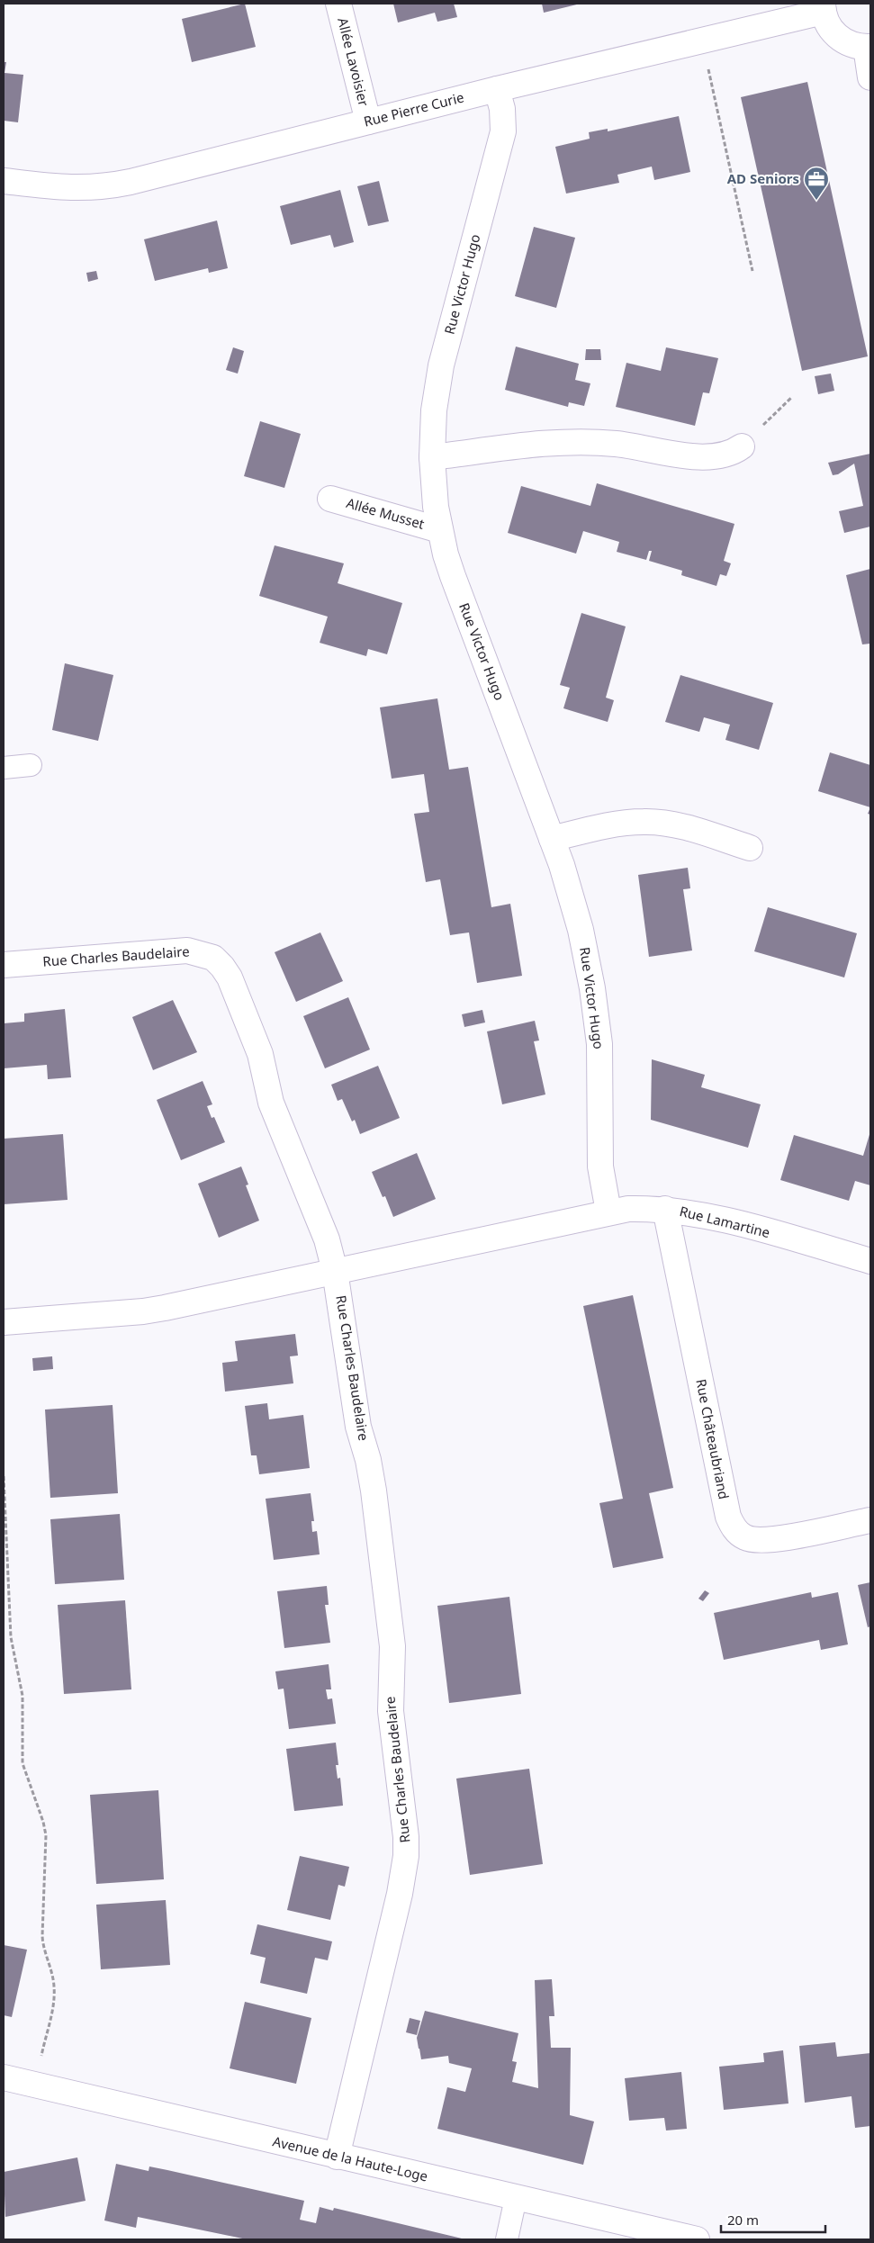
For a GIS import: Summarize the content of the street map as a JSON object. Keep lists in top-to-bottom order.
{
  "streets": {
    "street": [
      "Allée Lavoisier",
      "Rue Pierre Curie",
      "Rue Victor Hugo",
      "Allée Musset",
      "Rue Charles Baudelaire",
      "Rue Lamartine",
      "Rue Châteaubriand",
      "Avenue de la Haute-Loge"
    ]
  },
  "crossings": [
    ["Allée Lavoisier", "Rue Pierre Curie"],
    ["Rue Pierre Curie", "Rue Victor Hugo"],
    ["Rue Victor Hugo", "Allée Musset"],
    ["Rue Victor Hugo", "Rue Lamartine"],
    ["Rue Charles Baudelaire", "Rue Lamartine"],
    ["Rue Charles Baudelaire", "Avenue de la Haute-Loge"],
    ["Rue Lamartine", "Rue Châteaubriand"]
  ],
  "places": {
    "office": ["AD Seniors"]
  },
  "scale_bar": "20 m"
}
